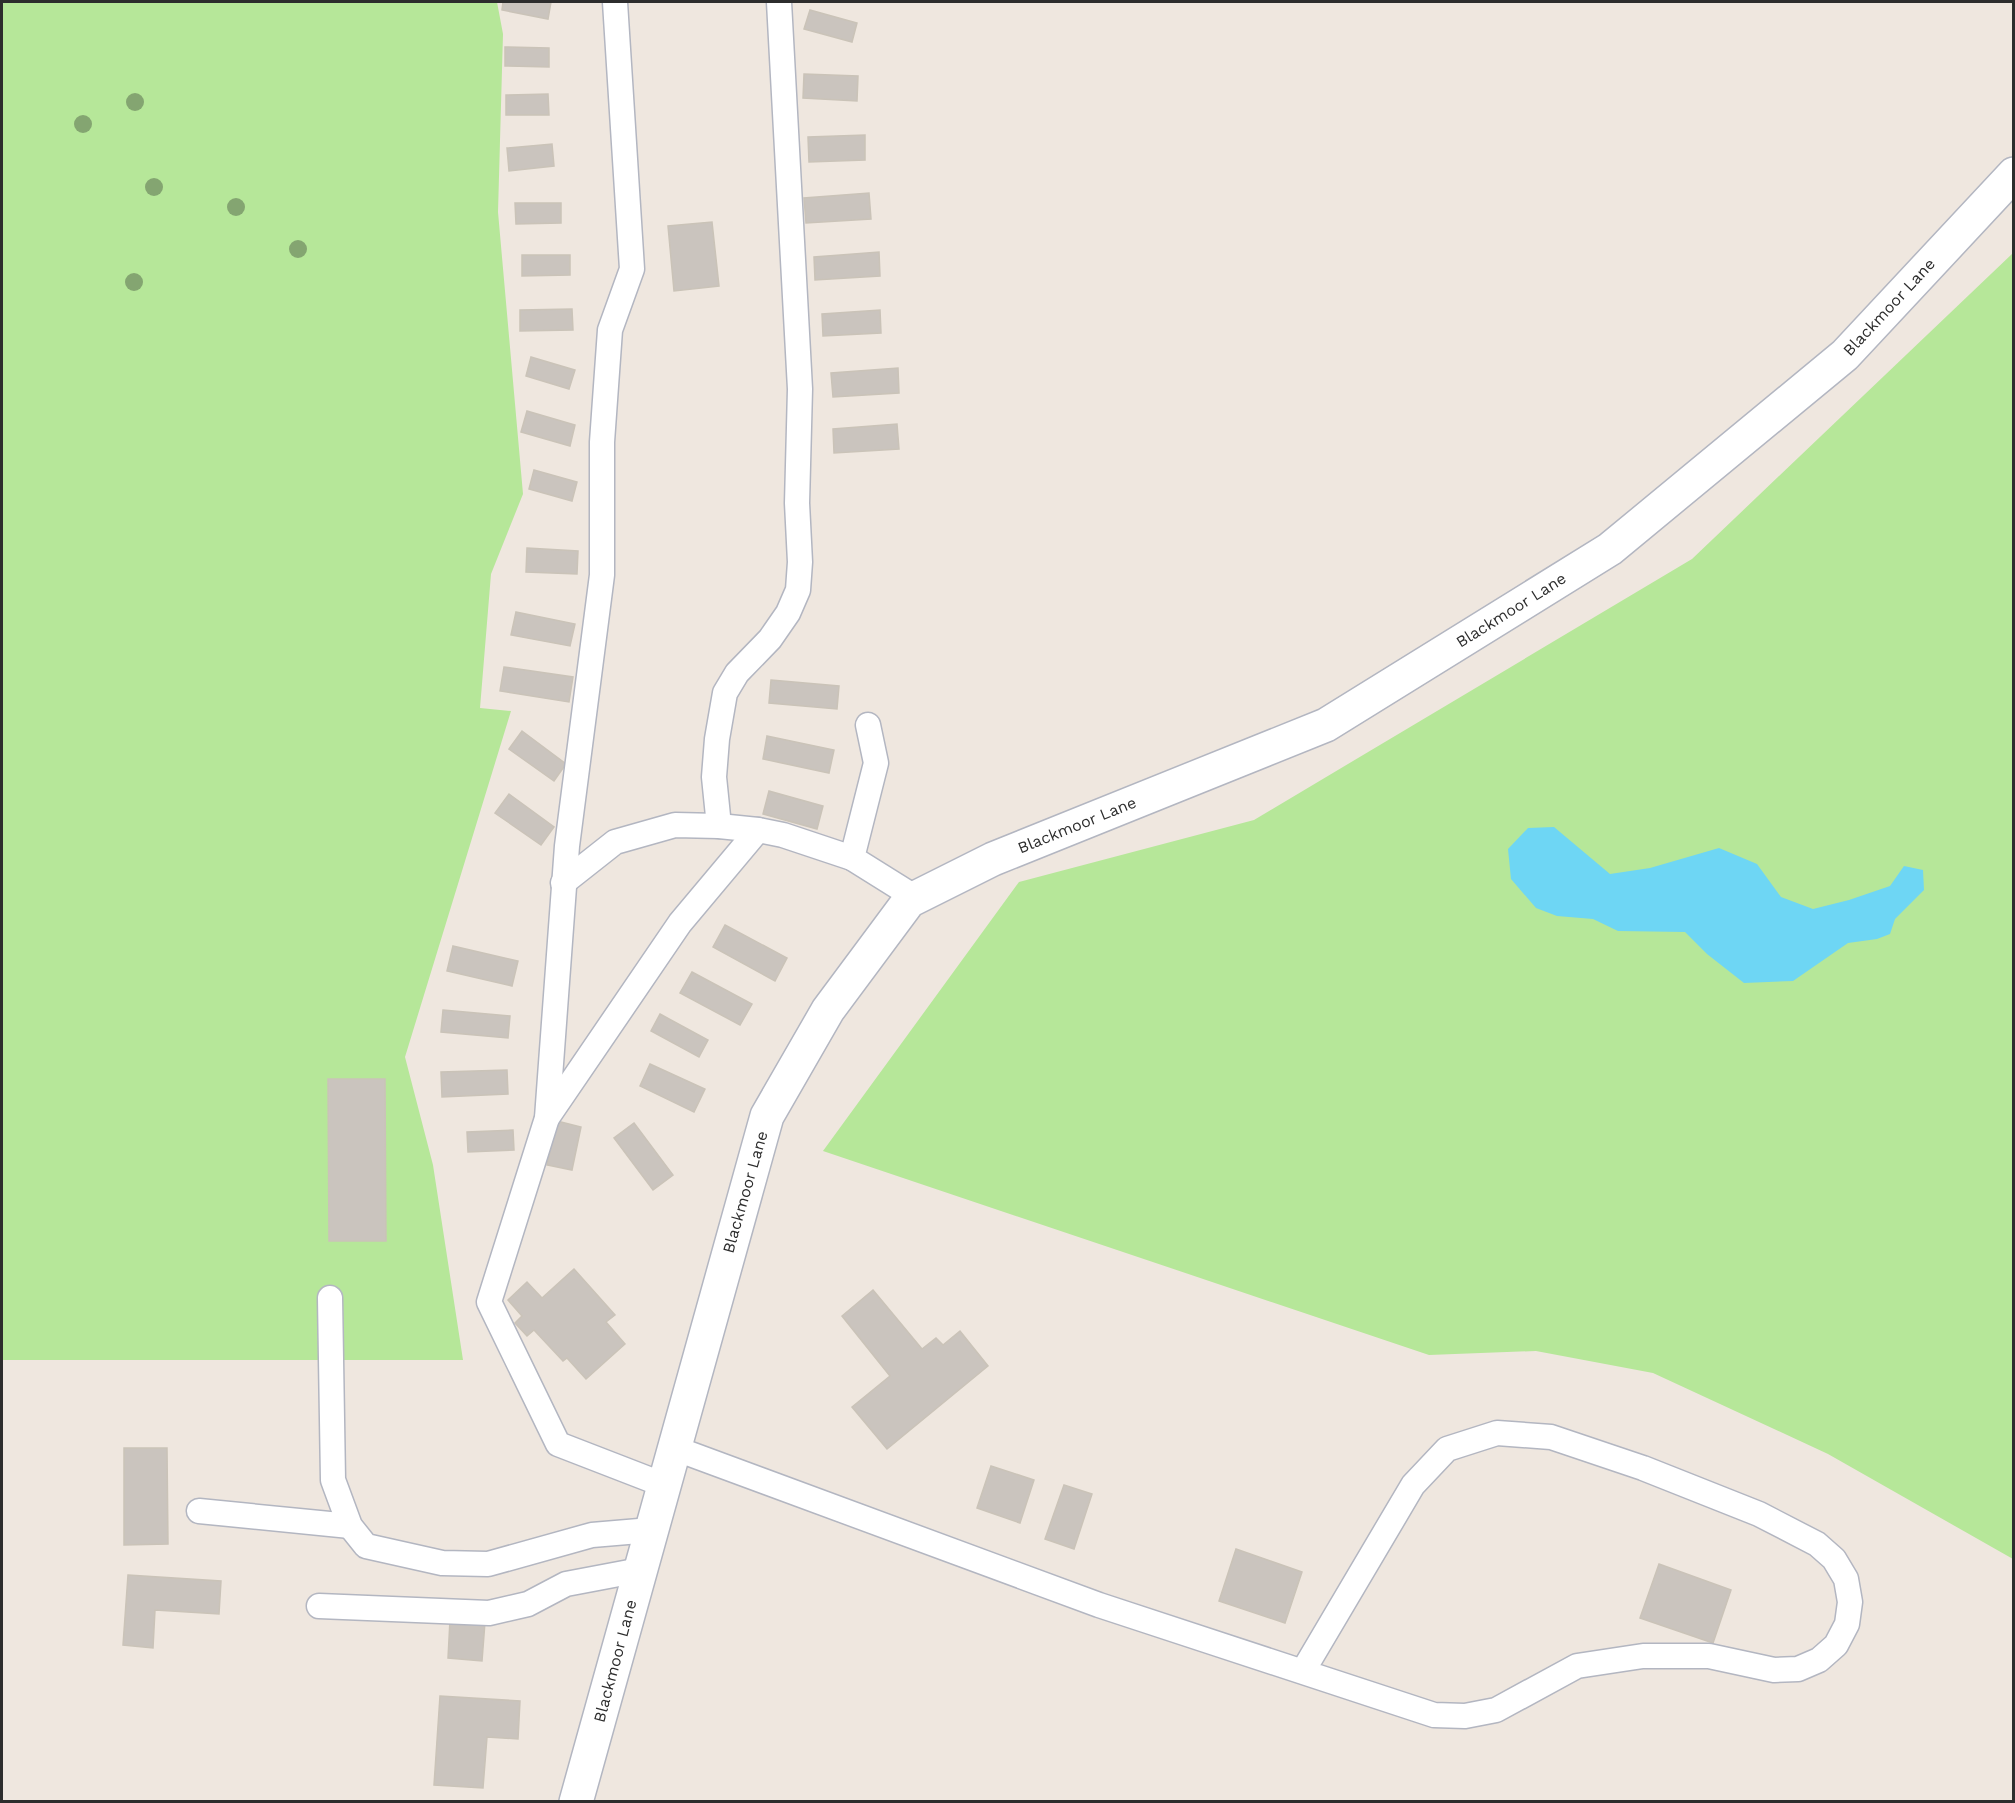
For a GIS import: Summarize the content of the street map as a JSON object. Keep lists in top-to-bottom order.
{
  "streets": {
    "street": ["Blackmoor Lane"]
  }
}
